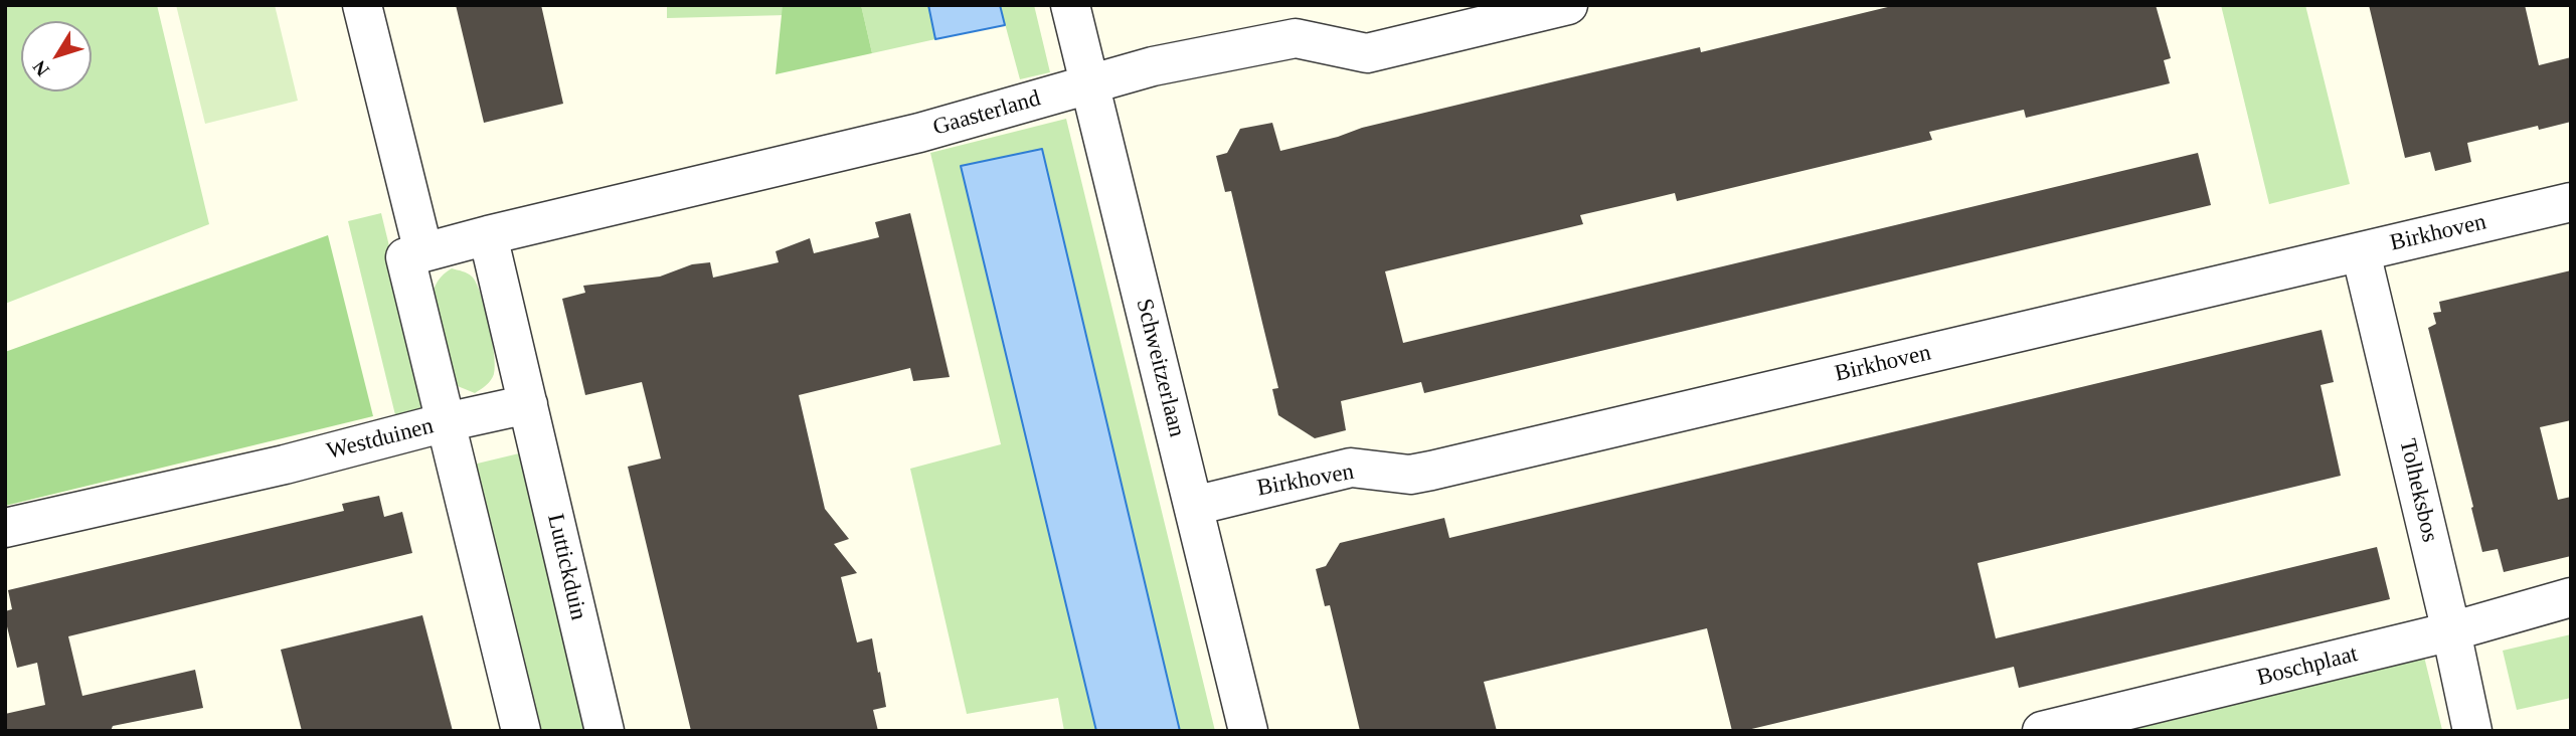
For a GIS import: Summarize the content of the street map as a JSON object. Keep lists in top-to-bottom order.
{
  "streets": {
    "street": [
      "Gaasterland",
      "Birkhoven",
      "Schweitzerlaan",
      "Westduinen",
      "Tolheksbos",
      "Luttickduin",
      "Boschplaat"
    ]
  },
  "crossings": [
    ["Gaasterland", "Schweitzerlaan"],
    ["Gaasterland", "Luttickduin"],
    ["Birkhoven", "Schweitzerlaan"],
    ["Birkhoven", "Tolheksbos"],
    ["Tolheksbos", "Boschplaat"]
  ],
  "north": "bottom left"
}
